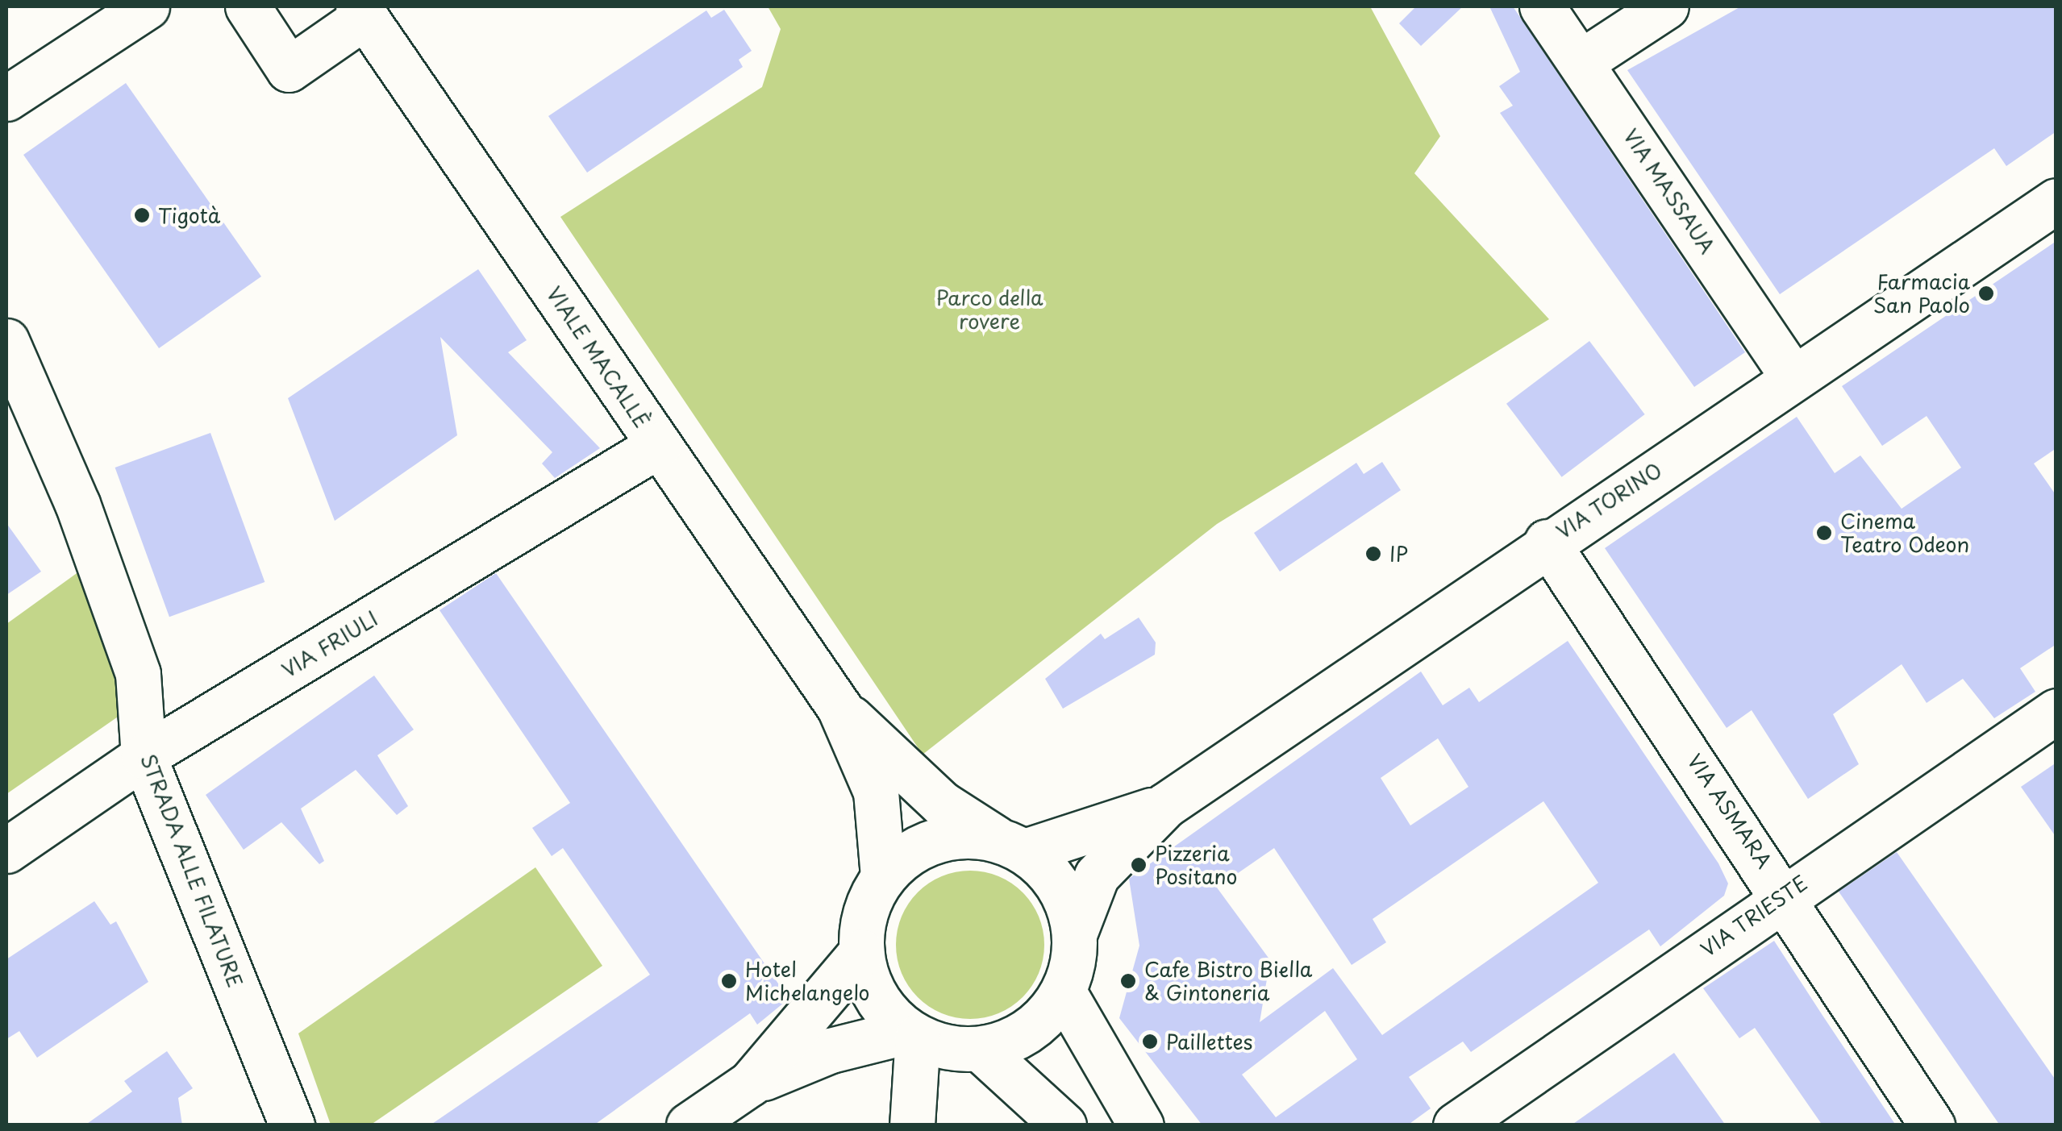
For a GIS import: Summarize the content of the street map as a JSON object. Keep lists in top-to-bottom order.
{
  "streets": {
    "street": [
      "VIA MASSAUA",
      "VIALE MACALLÈ",
      "VIA TORINO",
      "VIA FRIULI",
      "VIA ASMARA",
      "STRADA ALLE FILATURE",
      "VIA TRIESTE"
    ]
  },
  "crossings": [
    ["VIA MASSAUA", "VIA TORINO"],
    ["VIALE MACALLÈ", "VIA TORINO"],
    ["VIALE MACALLÈ", "VIA FRIULI"],
    ["VIA TORINO", "VIA ASMARA"],
    ["VIA FRIULI", "STRADA ALLE FILATURE"],
    ["VIA ASMARA", "VIA TRIESTE"]
  ],
  "parks": ["Parco della rovere"],
  "places": [
    "Tigotà",
    "Farmacia San Paolo",
    "Cinema Teatro Odeon",
    "IP",
    "Pizzeria Positano",
    "Hotel Michelangelo",
    "Cafe Bistro Biella & Gintoneria",
    "Paillettes"
  ]
}
